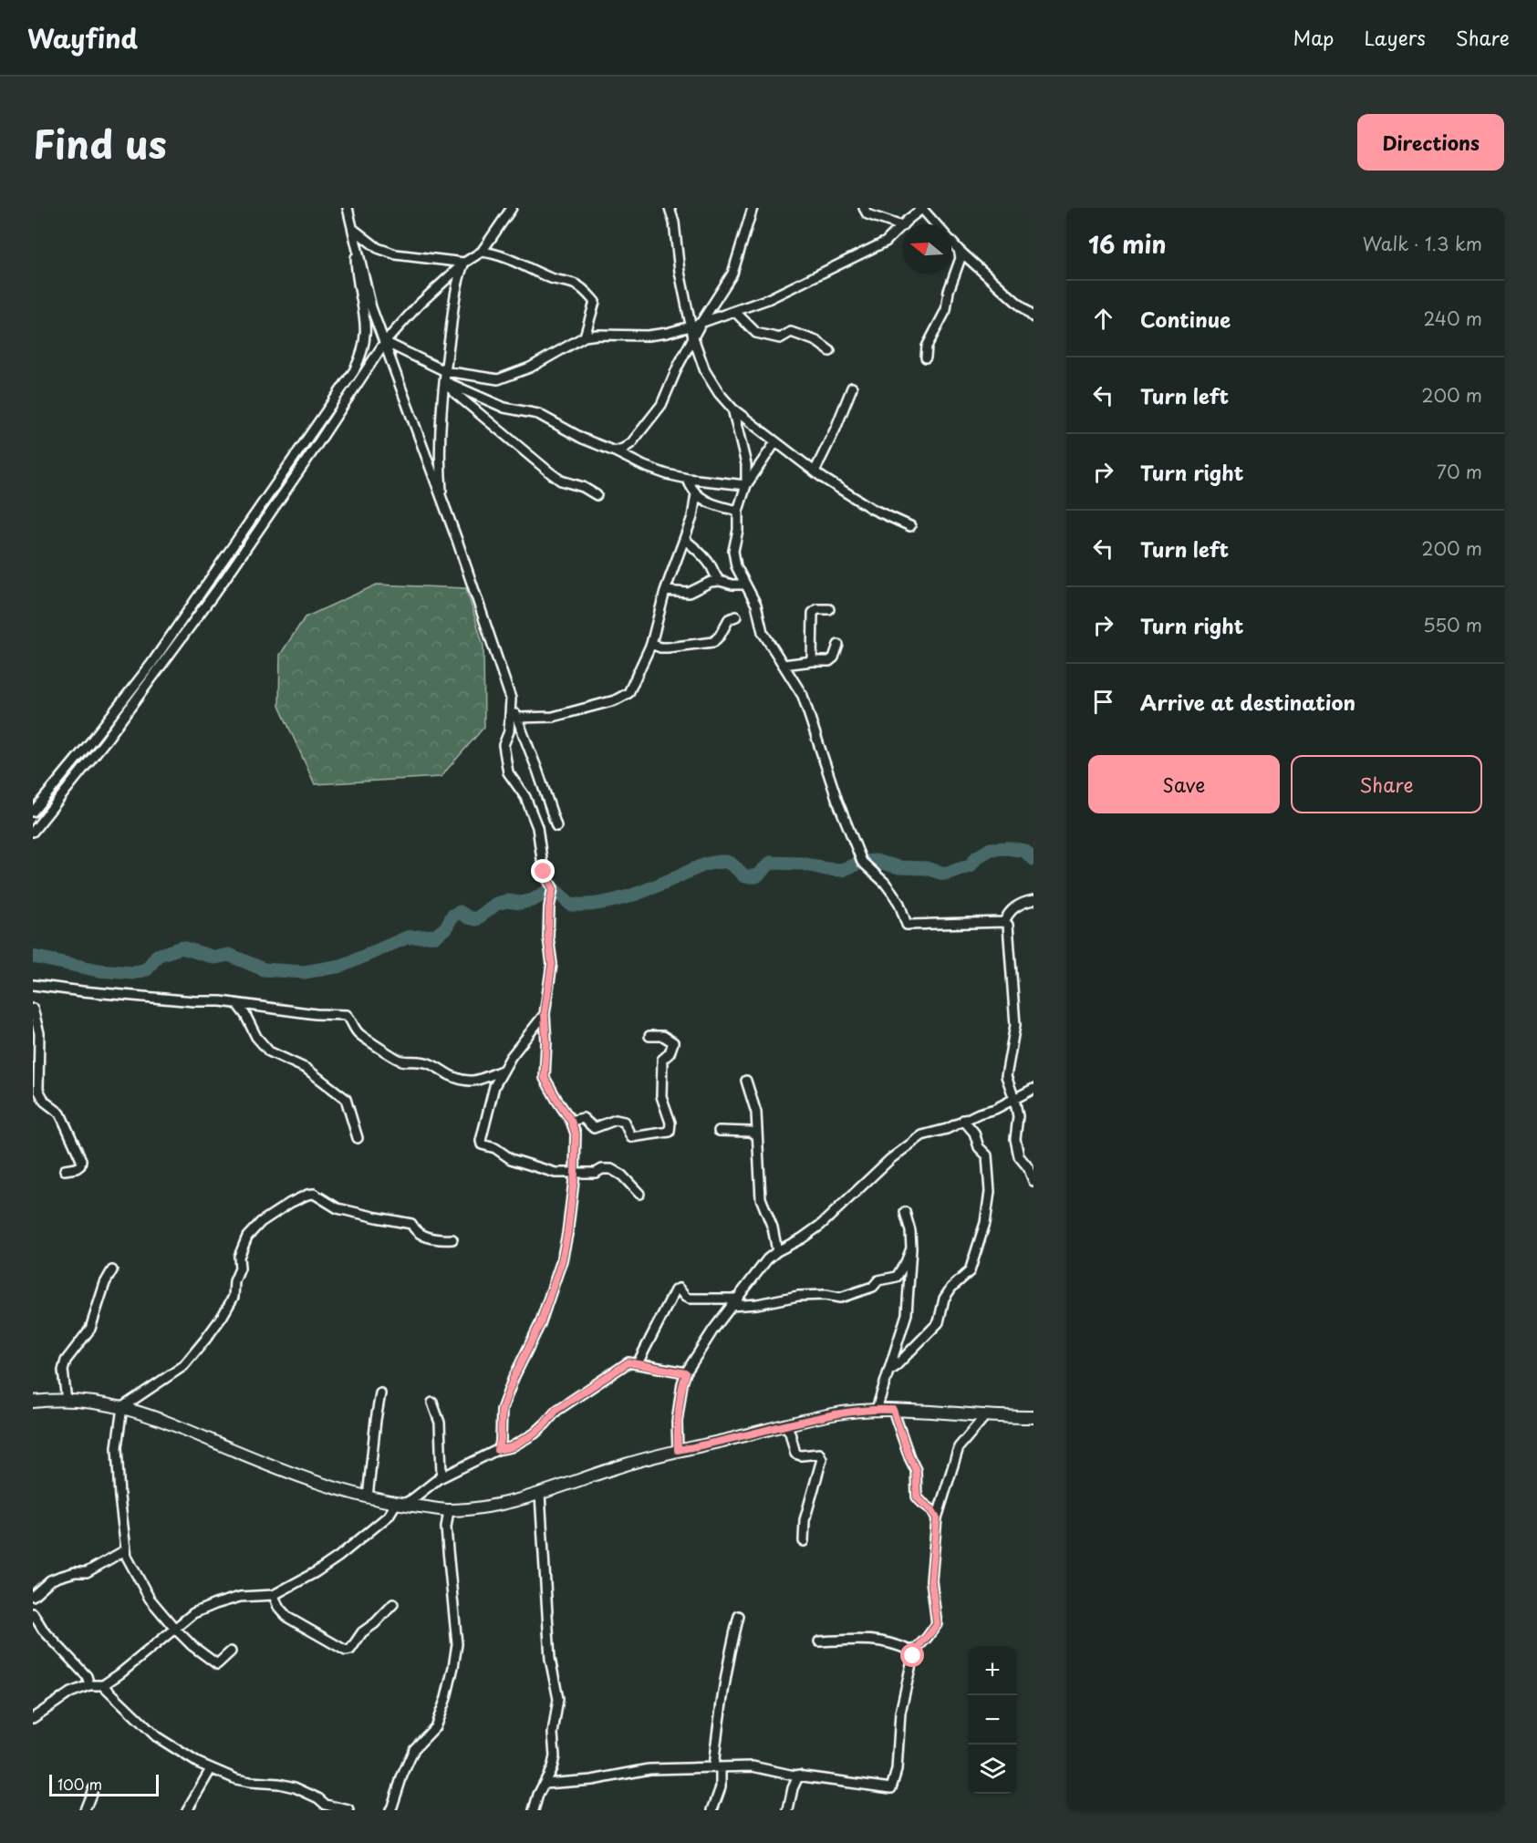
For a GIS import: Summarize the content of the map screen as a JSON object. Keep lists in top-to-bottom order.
{
  "scale_bar": "100 m",
  "north": "left",
  "page": {
    "header": "Wayfind",
    "nav": ["Map", "Layers", "Share"],
    "title": "Find us",
    "buttons": [
      "Directions",
      ["Save", "Share"]
    ],
    "heading": ["16 min", "Walk · 1.3 km"],
    "list": [
      ["Continue", "240 m"],
      ["Turn left", "200 m"],
      ["Turn right", "70 m"],
      ["Turn left", "200 m"],
      ["Turn right", "550 m"],
      "Arrive at destination"
    ],
    "map_buttons": ["+", "−"],
    "scale": "100 m"
  }
}
